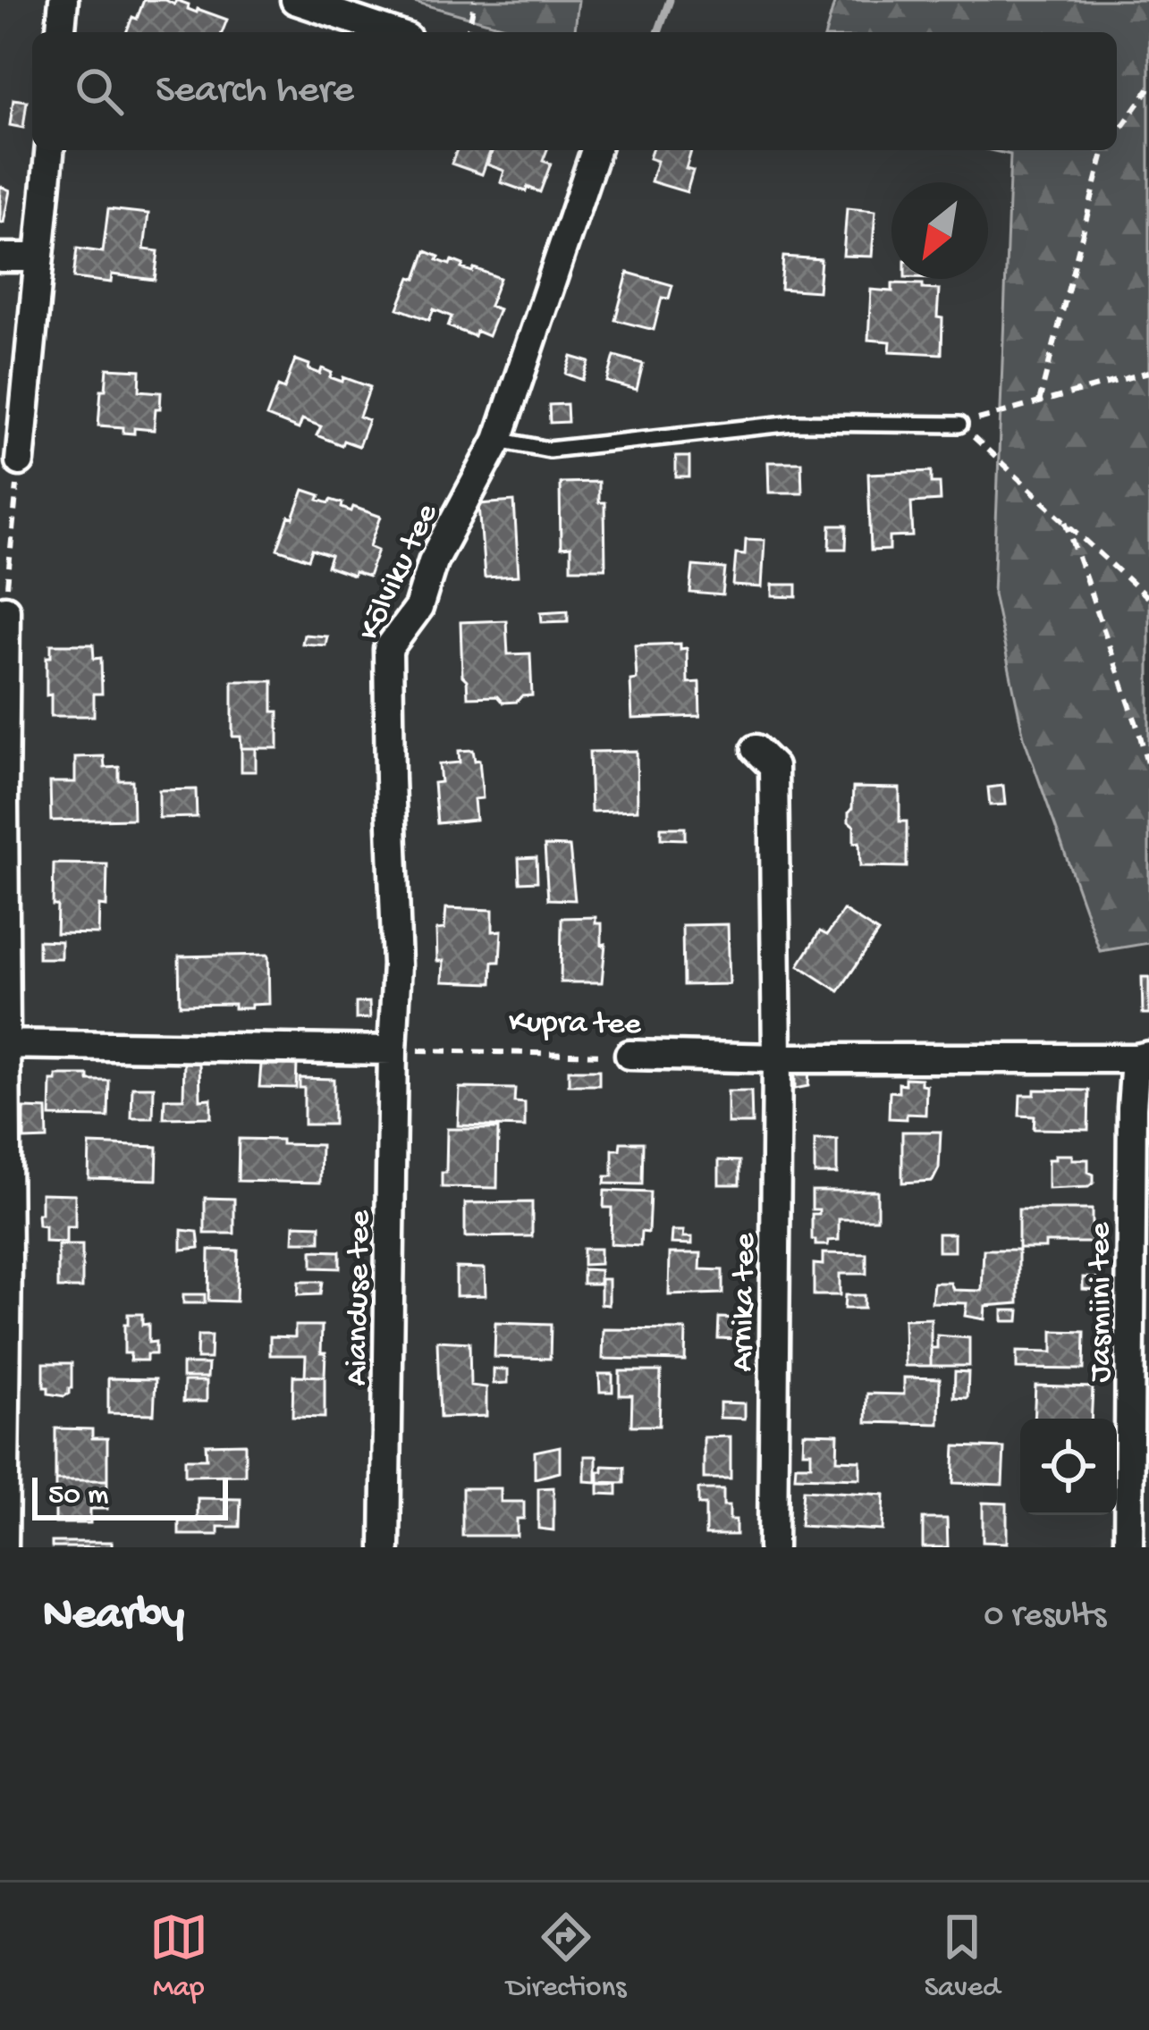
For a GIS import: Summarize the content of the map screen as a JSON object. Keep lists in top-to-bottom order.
{
  "streets": {
    "street": [
      "Kõlviku tee",
      "Kupra tee",
      "Aianduse tee",
      "Arnika tee",
      "Jasmiini tee"
    ]
  },
  "crossings": [
    ["Kõlviku tee", "Kupra tee"],
    ["Kõlviku tee", "Aianduse tee"],
    ["Kupra tee", "Aianduse tee"],
    ["Kupra tee", "Arnika tee"],
    ["Kupra tee", "Jasmiini tee"]
  ],
  "scale_bar": "50 m",
  "north": "bottom left",
  "page": {
    "search": "Search here",
    "scale": "50 m",
    "heading": ["Nearby", "0 results"],
    "nav": ["Map", "Directions", "Saved"]
  }
}
